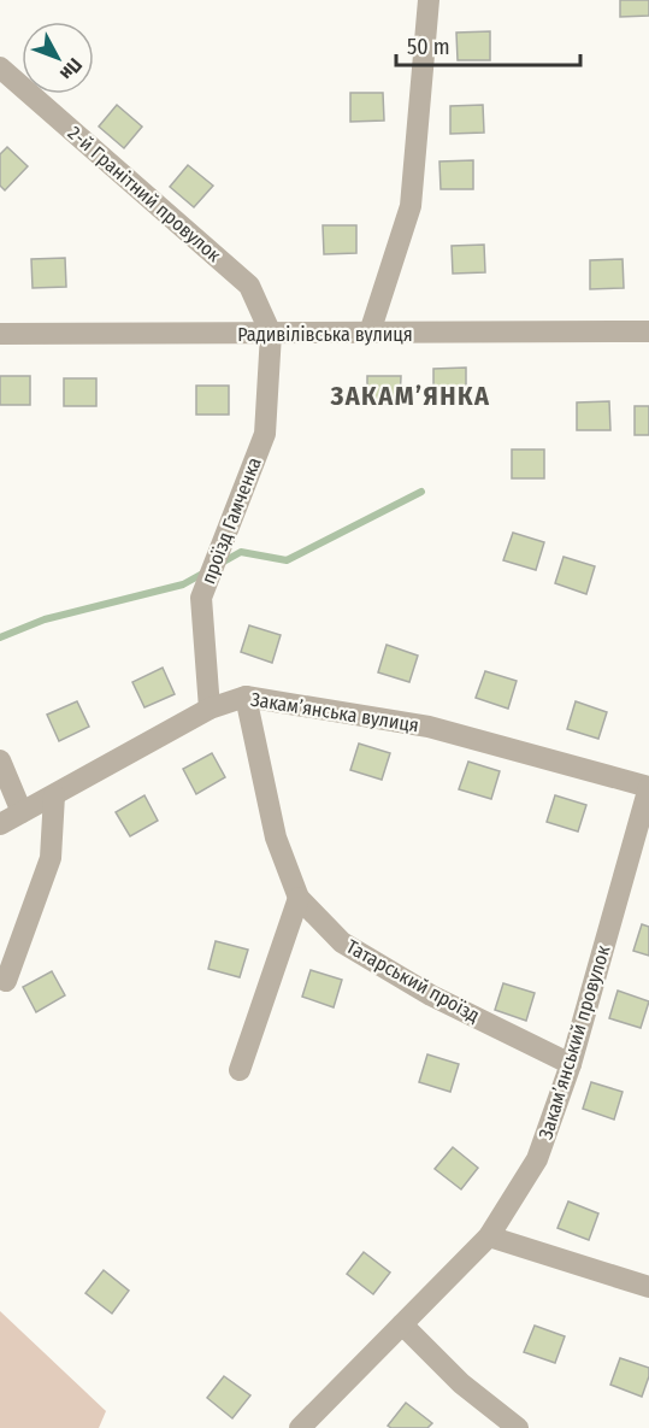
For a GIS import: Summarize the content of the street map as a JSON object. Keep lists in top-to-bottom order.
{
  "streets": {
    "street": [
      "2-й Гранітний провулок",
      "Радивілівська вулиця",
      "проїзд Гамченка",
      "Закамʼянська вулиця",
      "Татарський проїзд",
      "Закамʼянський провулок"
    ]
  },
  "crossings": [
    ["2-й Гранітний провулок", "Радивілівська вулиця"],
    ["2-й Гранітний провулок", "проїзд Гамченка"],
    ["Радивілівська вулиця", "проїзд Гамченка"],
    ["проїзд Гамченка", "Закамʼянська вулиця"],
    ["Закамʼянська вулиця", "Татарський проїзд"],
    ["Закамʼянська вулиця", "Закамʼянський провулок"],
    ["Татарський проїзд", "Закамʼянський провулок"]
  ],
  "districts": ["ЗАКАМ’ЯНКА"],
  "scale_bar": "50 m",
  "north": "bottom right"
}
